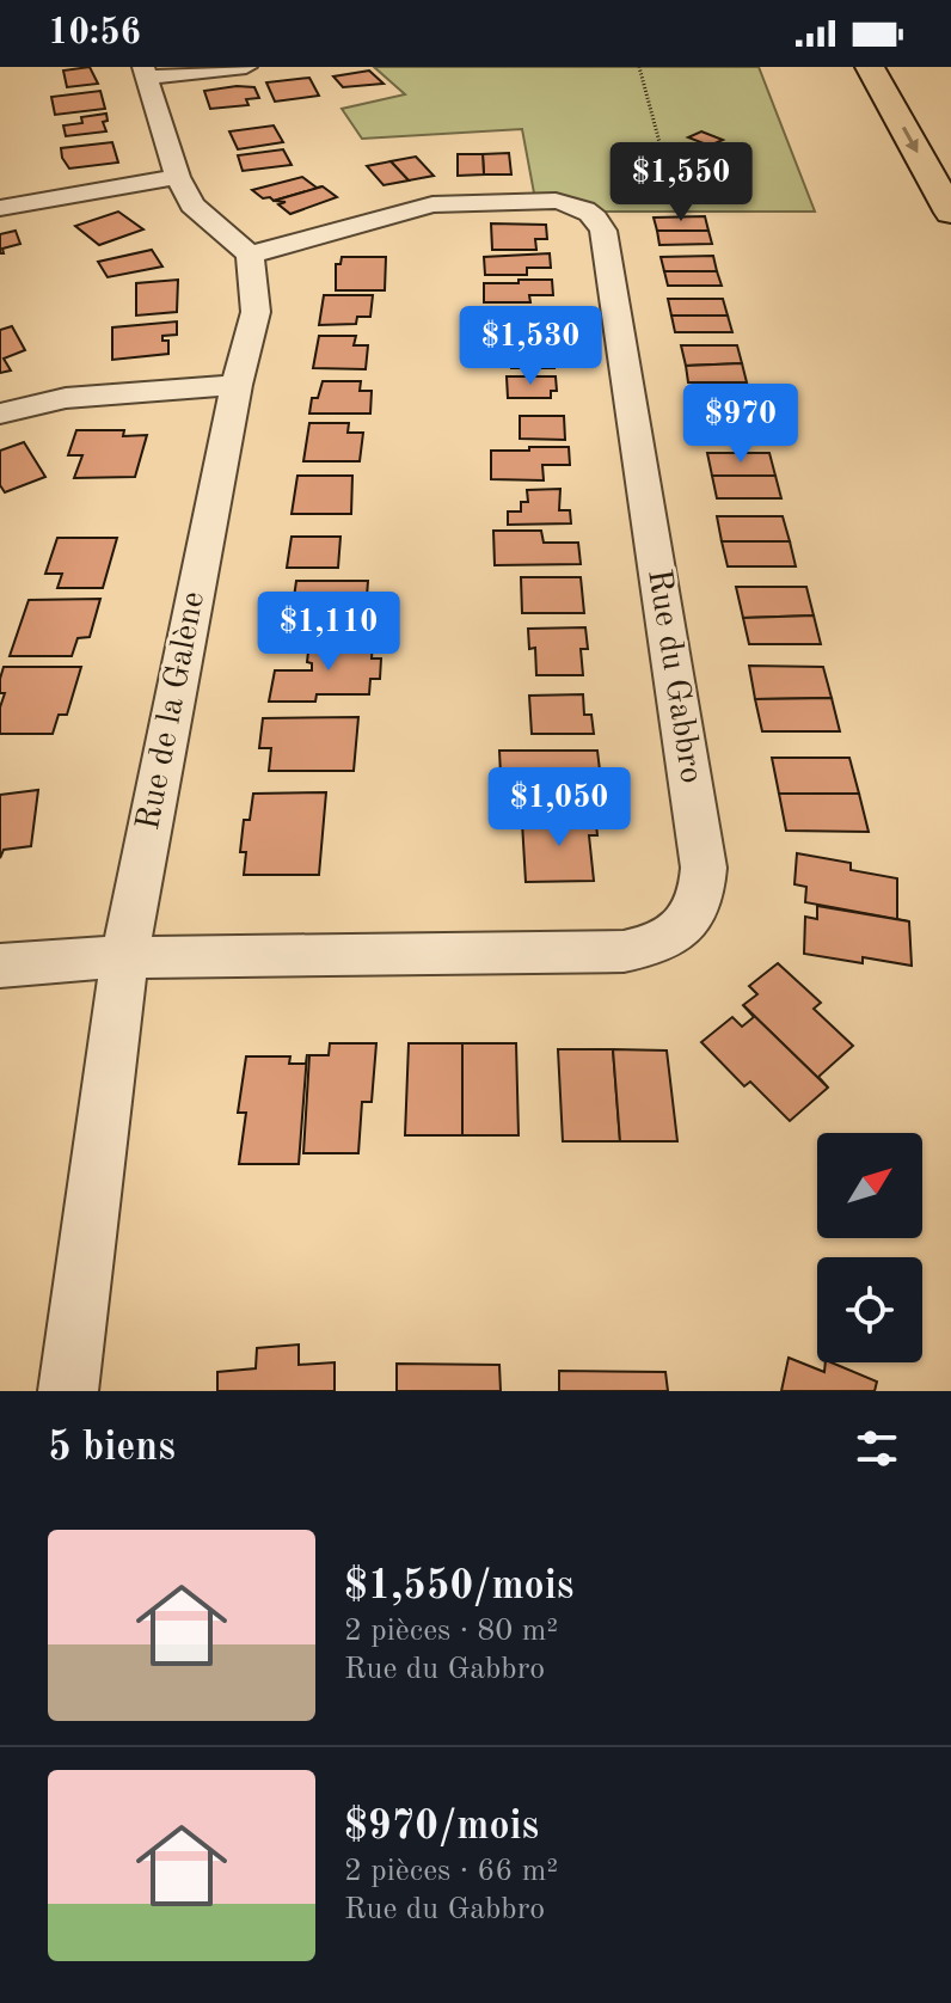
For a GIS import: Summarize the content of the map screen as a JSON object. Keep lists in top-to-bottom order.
{
  "streets": {
    "street": ["Rue du Gabbro", "Rue de la Galène"]
  },
  "crossings": [
    ["Rue du Gabbro", "Rue de la Galène"]
  ],
  "north": "top right",
  "page": {
    "status": "10:56",
    "price": [
      "$1,550",
      "$1,530",
      "$970",
      "$1,110",
      "$1,050"
    ],
    "heading": "5 biens",
    "list": [
      {
        "name": "$1,550/mois",
        "note": "2 pièces · 80 m² · Rue du Gabbro"
      },
      {
        "name": "$970/mois",
        "note": "2 pièces · 66 m² · Rue du Gabbro"
      }
    ]
  }
}
